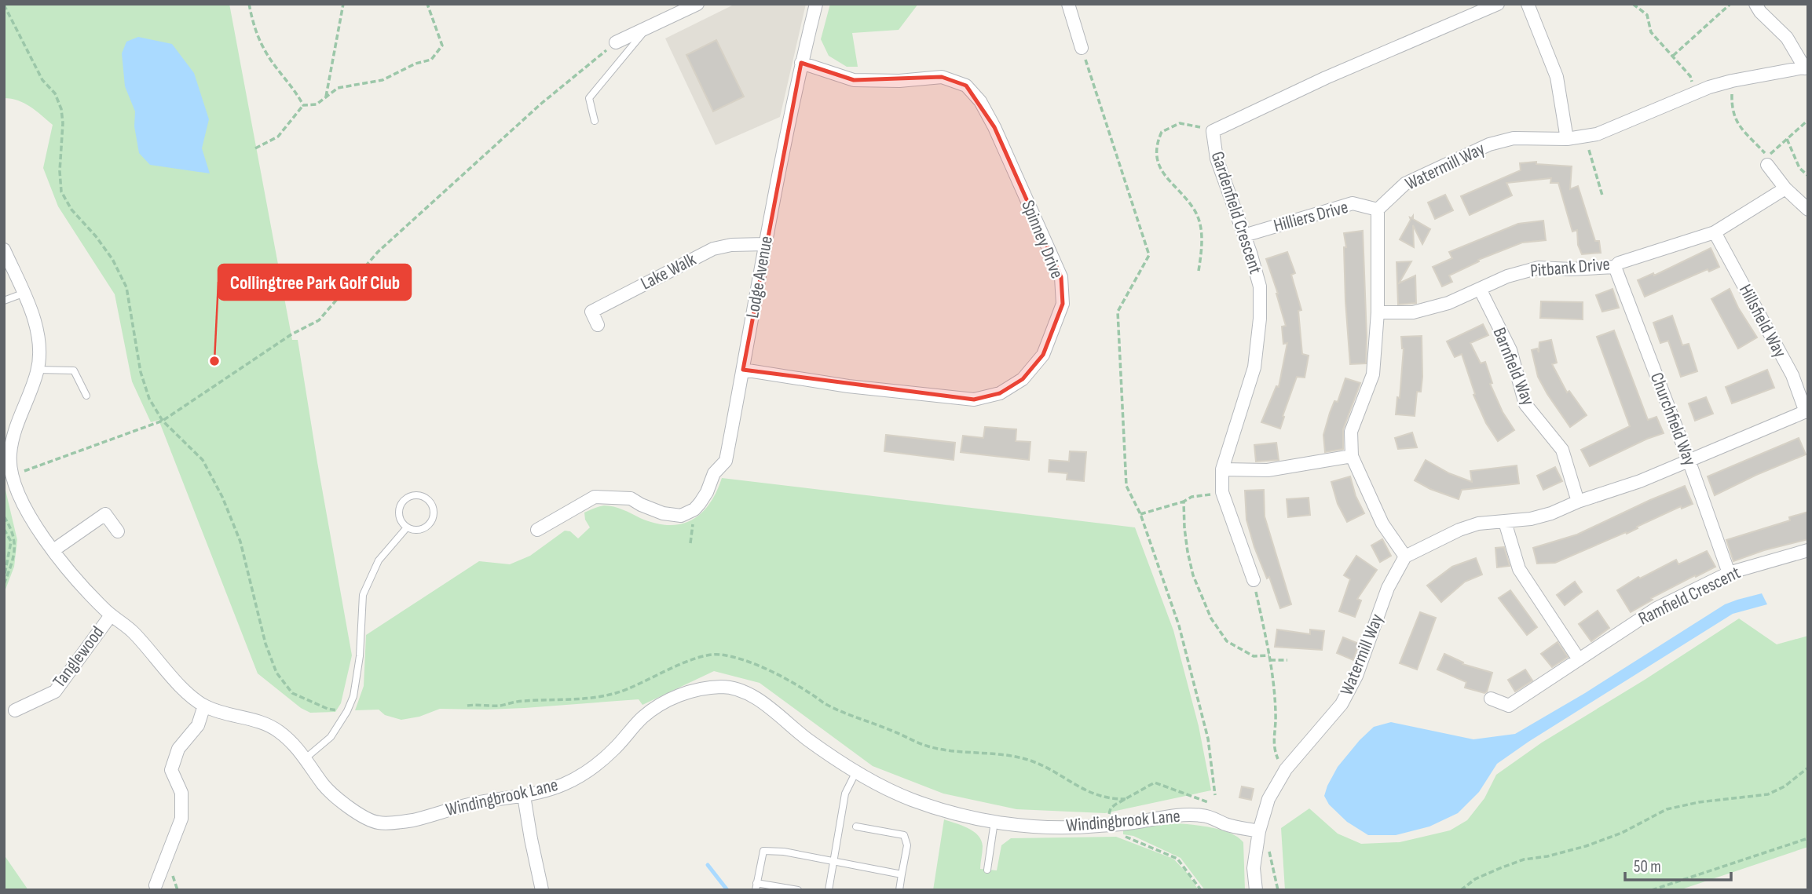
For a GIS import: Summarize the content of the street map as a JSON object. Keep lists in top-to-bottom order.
{
  "streets": {
    "street": [
      "Watermill Way",
      "Gardenfield Crescent",
      "Hilliers Drive",
      "Spinney Drive",
      "Pitbank Drive",
      "Lake Walk",
      "Lodge Avenue",
      "Hillsfield Way",
      "Barnfield Way",
      "Churchfield Way",
      "Ramfield Crescent",
      "Tanglewood",
      "Windingbrook Lane"
    ]
  },
  "crossings": [
    ["Watermill Way", "Hilliers Drive"],
    ["Watermill Way", "Windingbrook Lane"],
    ["Gardenfield Crescent", "Hilliers Drive"],
    ["Spinney Drive", "Lodge Avenue"],
    ["Pitbank Drive", "Hillsfield Way"],
    ["Pitbank Drive", "Barnfield Way"],
    ["Pitbank Drive", "Churchfield Way"],
    ["Lake Walk", "Lodge Avenue"],
    ["Churchfield Way", "Ramfield Crescent"],
    ["Tanglewood", "Windingbrook Lane"]
  ],
  "places": ["Collingtree Park Golf Club"],
  "scale_bar": "50 m"
}
